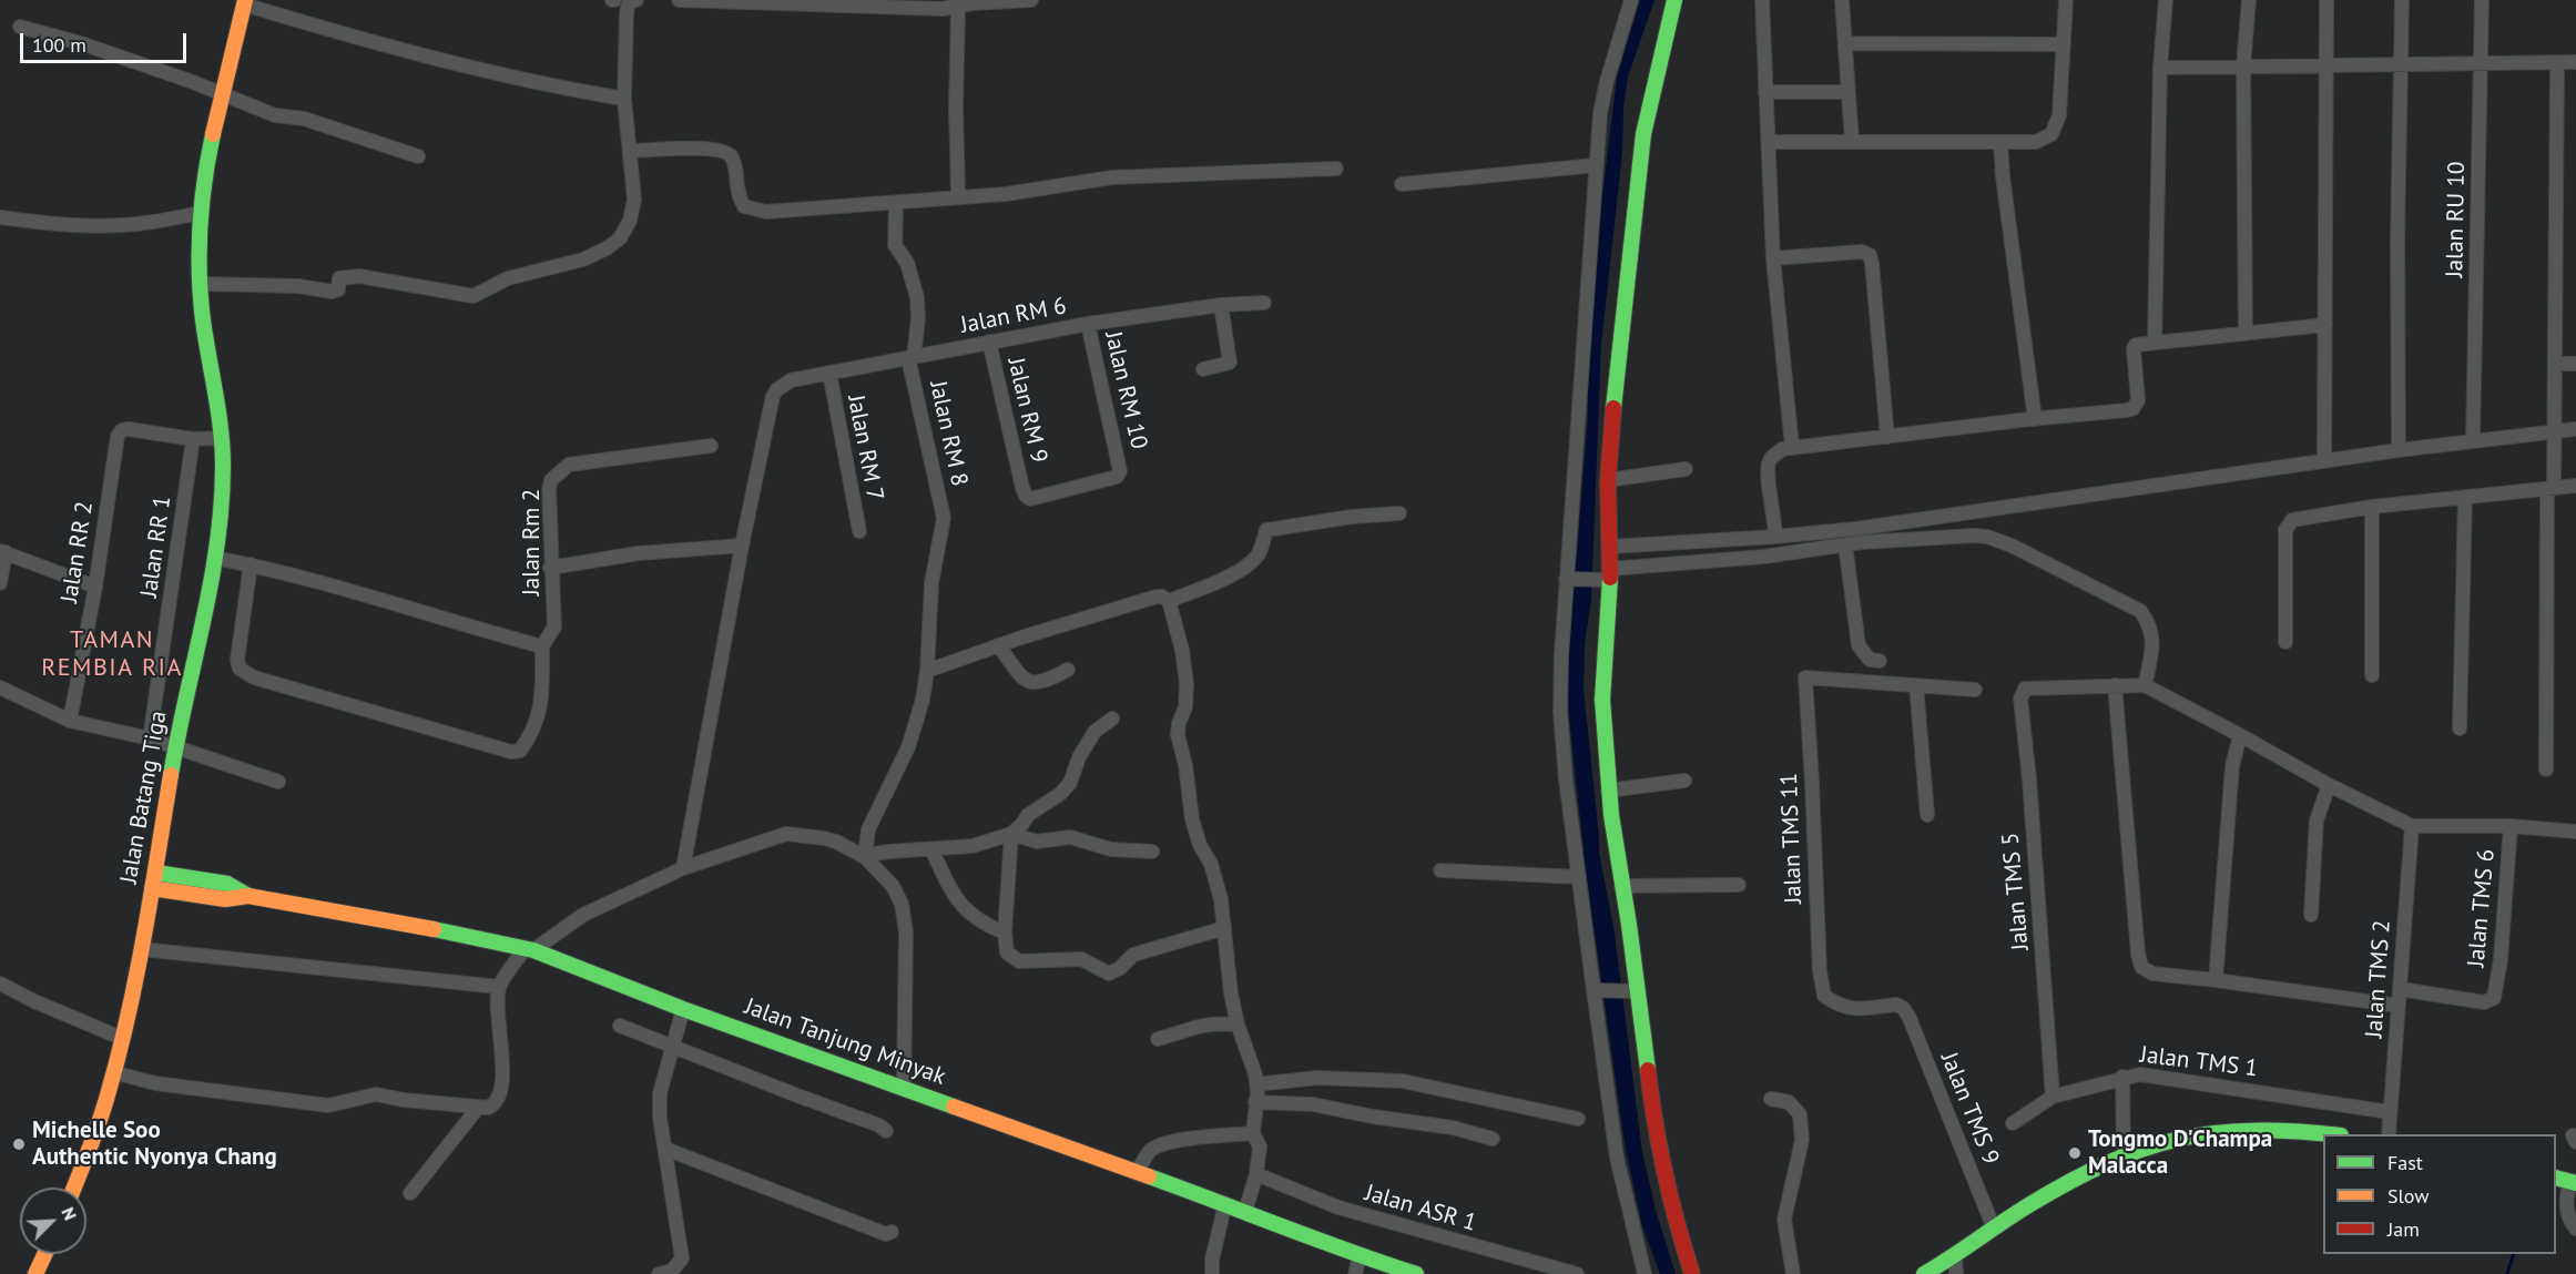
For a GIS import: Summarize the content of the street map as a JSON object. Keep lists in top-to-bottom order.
{
  "streets": {
    "main road": ["Jalan Batang Tiga", "Jalan Tanjung Minyak"],
    "street": [
      "Jalan RU 10",
      "Jalan RM 6",
      "Jalan RM 10",
      "Jalan RM 9",
      "Jalan RM 8",
      "Jalan RM 7",
      "Jalan Rm 2",
      "Jalan RR 1",
      "Jalan RR 2",
      "Jalan TMS 11",
      "Jalan TMS 5",
      "Jalan TMS 6",
      "Jalan TMS 2",
      "Jalan TMS 1",
      "Jalan TMS 9",
      "Jalan ASR 1"
    ]
  },
  "crossings": [
    ["Jalan RM 6", "Jalan RM 10"],
    ["Jalan RM 6", "Jalan RM 9"],
    ["Jalan RM 6", "Jalan RM 8"],
    ["Jalan RM 6", "Jalan RM 7"],
    ["Jalan RM 10", "Jalan RM 9"],
    ["Jalan RR 1", "Jalan RR 2"],
    ["Jalan TMS 11", "Jalan TMS 9"],
    ["Jalan TMS 5", "Jalan TMS 1"],
    ["Jalan TMS 6", "Jalan TMS 2"],
    ["Jalan TMS 2", "Jalan TMS 1"]
  ],
  "districts": ["TAMAN REMBIA RIA"],
  "places": ["Michelle Soo Authentic Nyonya Chang", "Tongmo D'Champa Malacca"],
  "legend": ["Fast", "Slow", "Jam"],
  "scale_bar": "100 m",
  "north": "top right"
}
